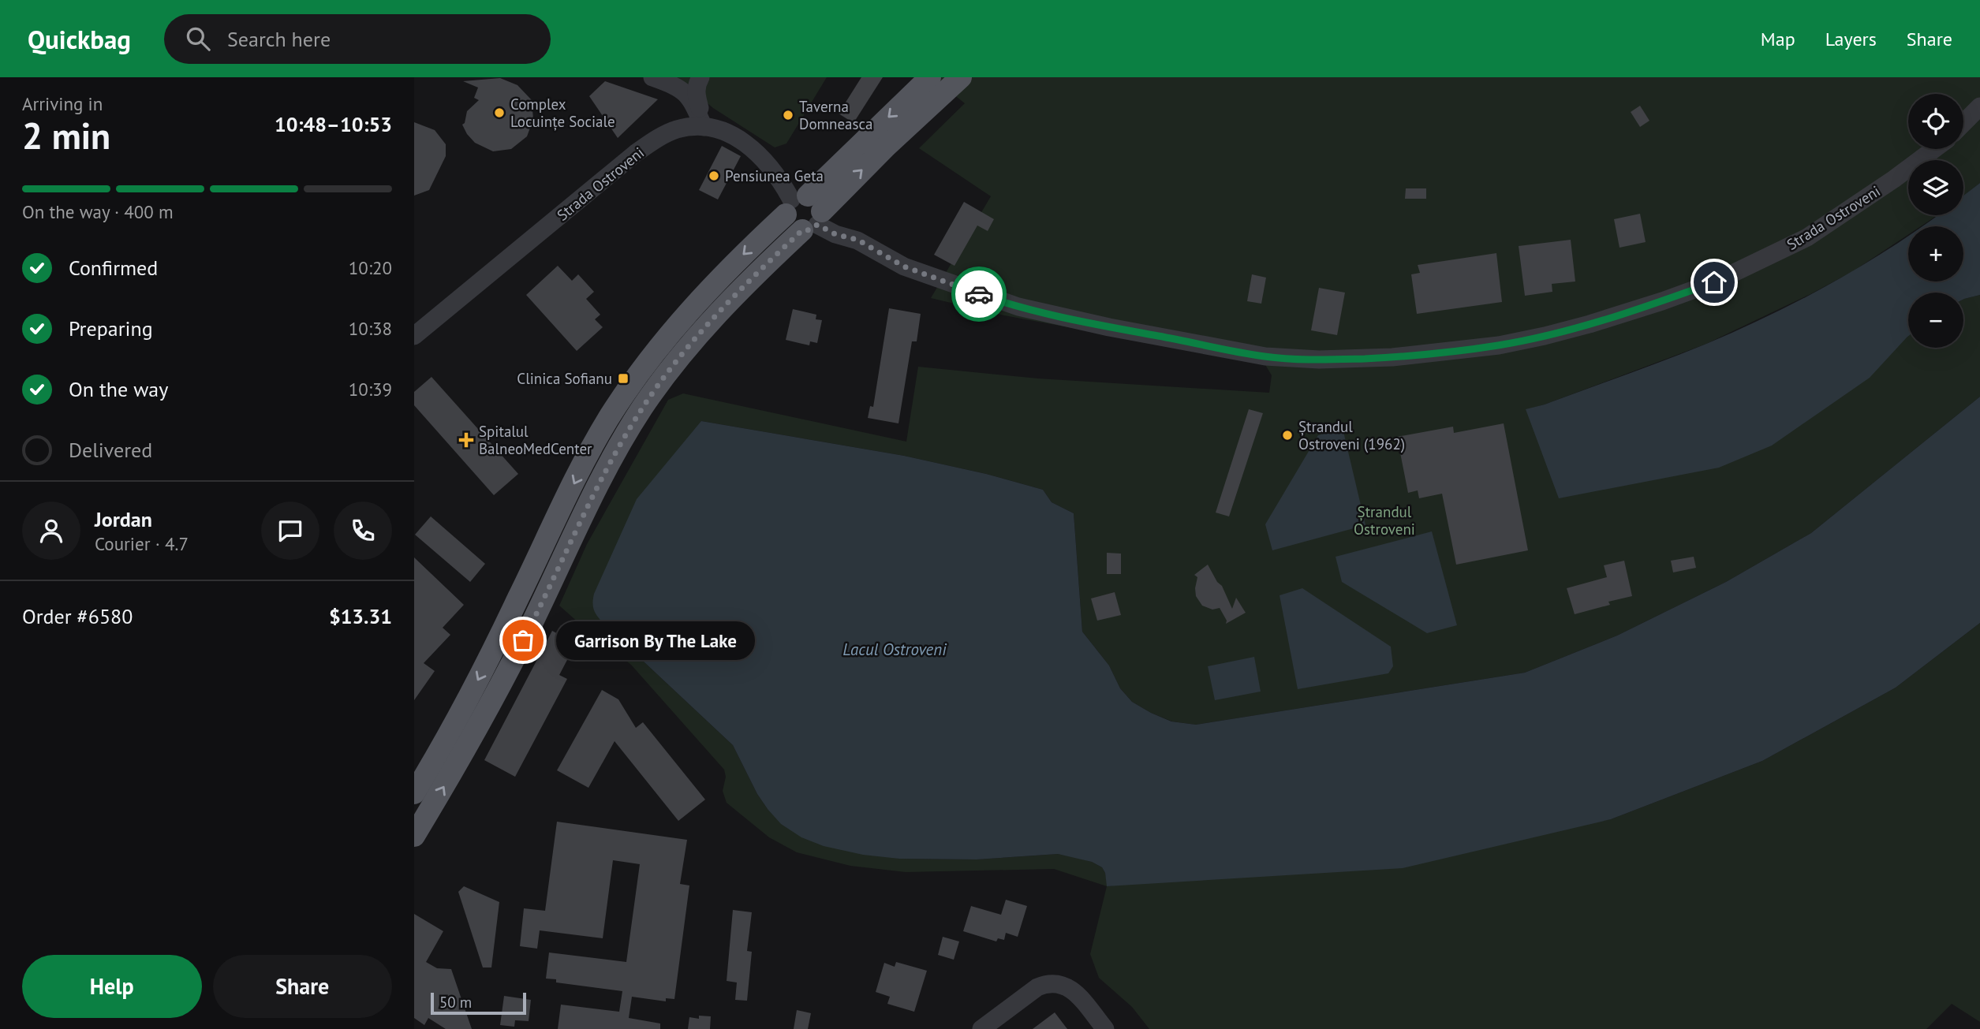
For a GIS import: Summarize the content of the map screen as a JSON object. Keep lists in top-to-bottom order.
{
  "streets": {
    "street": ["Strada Ostroveni"]
  },
  "water": ["Lacul Ostroveni"],
  "parks": ["Ștrandul Ostroveni"],
  "places": {
    "other": [
      "Complex Locuințe Sociale",
      "Taverna Domneasca",
      "Pensiunea Geta",
      "Ștrandul Ostroveni (1962)",
      "Garrison By The Lake"
    ],
    "transit": ["Clinica Sofianu"],
    "health": ["Spitalul BalneoMedCenter"]
  },
  "scale_bar": "50 m",
  "page": {
    "header": "Quickbag",
    "search": "Search here",
    "nav": ["Map", "Layers", "Share"],
    "heading": ["2 min", "Arriving in", "10:48–10:53"],
    "panel": [
      "Jordan",
      "Courier · 4.7",
      "Order #6580",
      "$13.31"
    ],
    "map_buttons": ["+", "−"],
    "bar": "On the way · 400 m",
    "list": [
      ["Confirmed", "10:20"],
      ["Preparing", "10:38"],
      ["On the way", "10:39"],
      "Delivered"
    ],
    "bubble": "Garrison By The Lake",
    "buttons": ["Help", "Share"],
    "scale": "50 m"
  }
}
